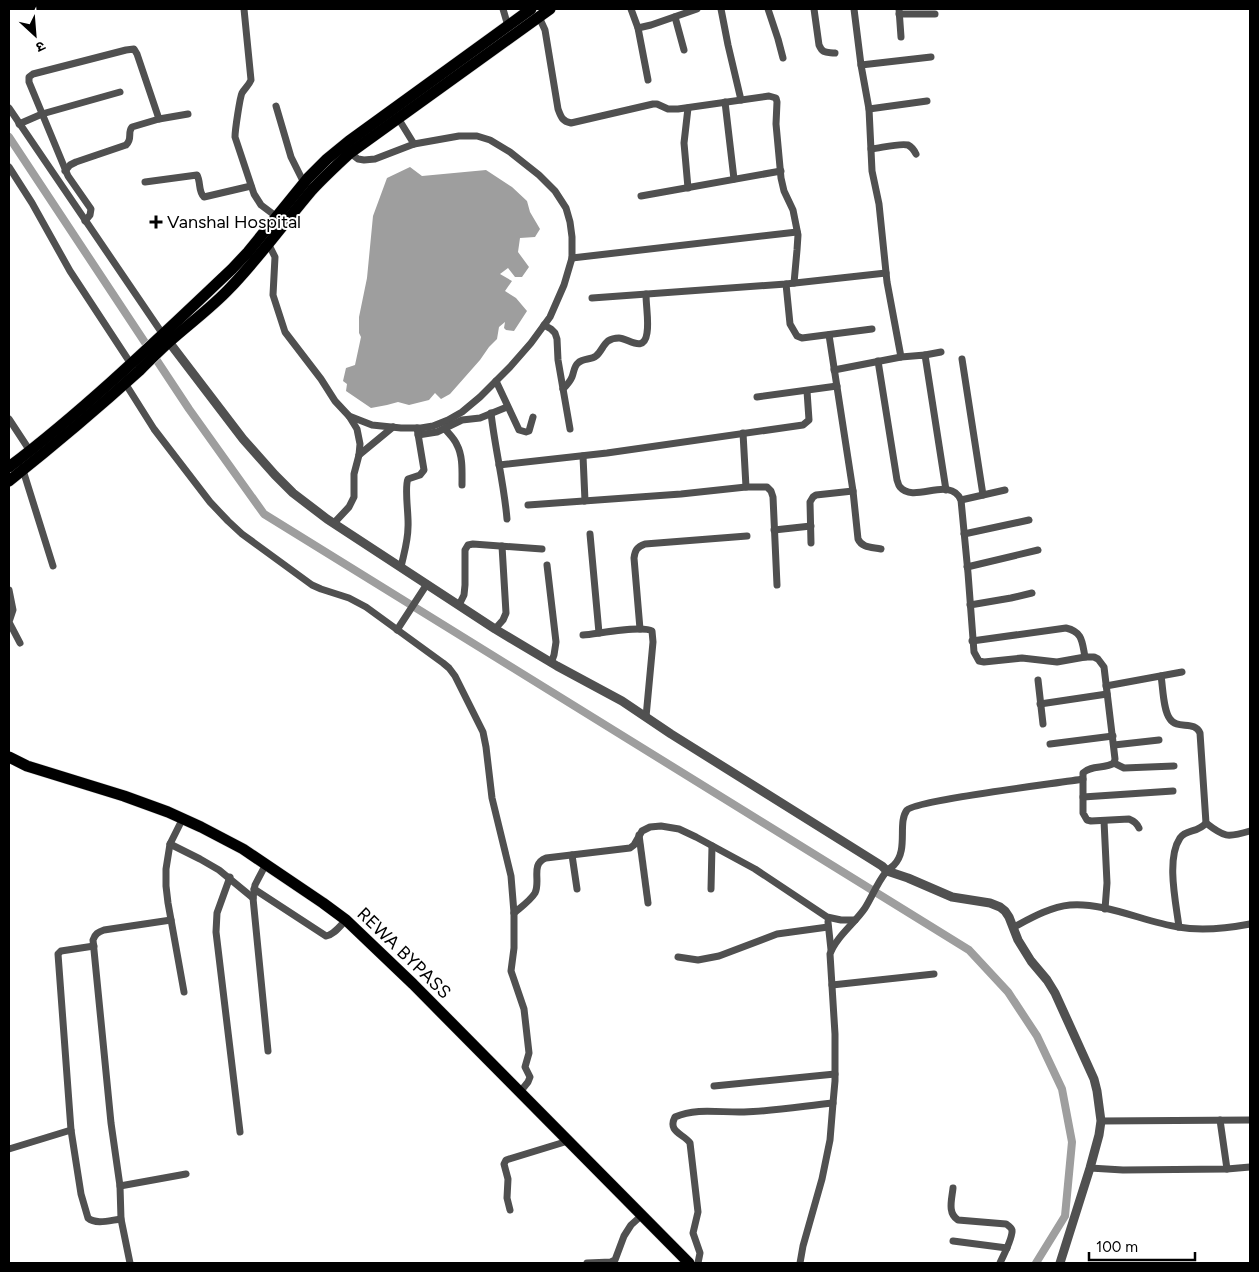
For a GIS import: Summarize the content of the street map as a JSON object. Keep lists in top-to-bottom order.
{
  "streets": {
    "main road": ["REWA BYPASS"]
  },
  "places": {
    "health": ["Vanshal Hospital"]
  },
  "scale_bar": "100 m",
  "north": "bottom right"
}
